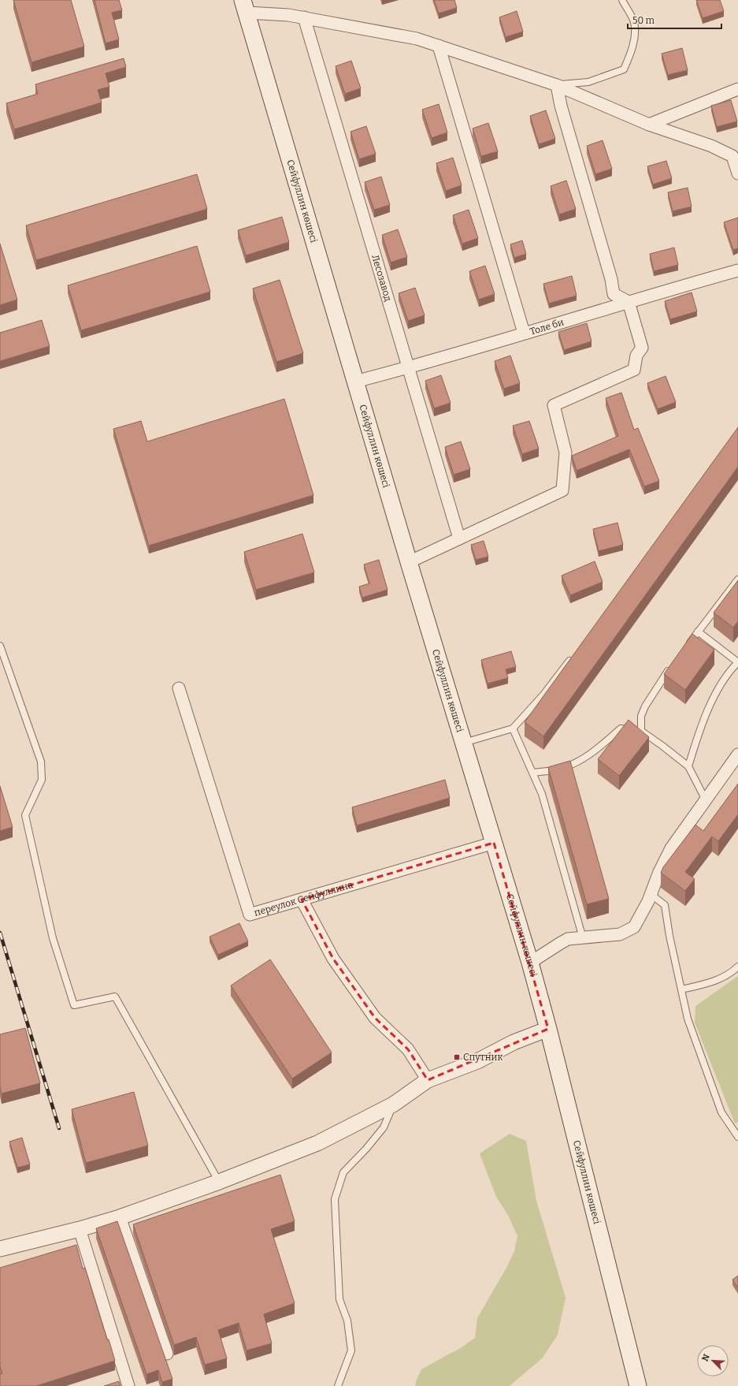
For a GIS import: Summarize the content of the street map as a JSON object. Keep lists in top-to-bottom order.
{
  "streets": {
    "main road": ["Сейфуллин көшесі"],
    "street": ["Лесозавод", "Толе би", "переулок Сейфуллина"]
  },
  "crossings": [
    ["Сейфуллин көшесі", "Толе би"],
    ["Сейфуллин көшесі", "переулок Сейфуллина"],
    ["Лесозавод", "Толе би"]
  ],
  "places": {
    "transit": ["Спутник"]
  },
  "scale_bar": "50 m",
  "north": "top left"
}
